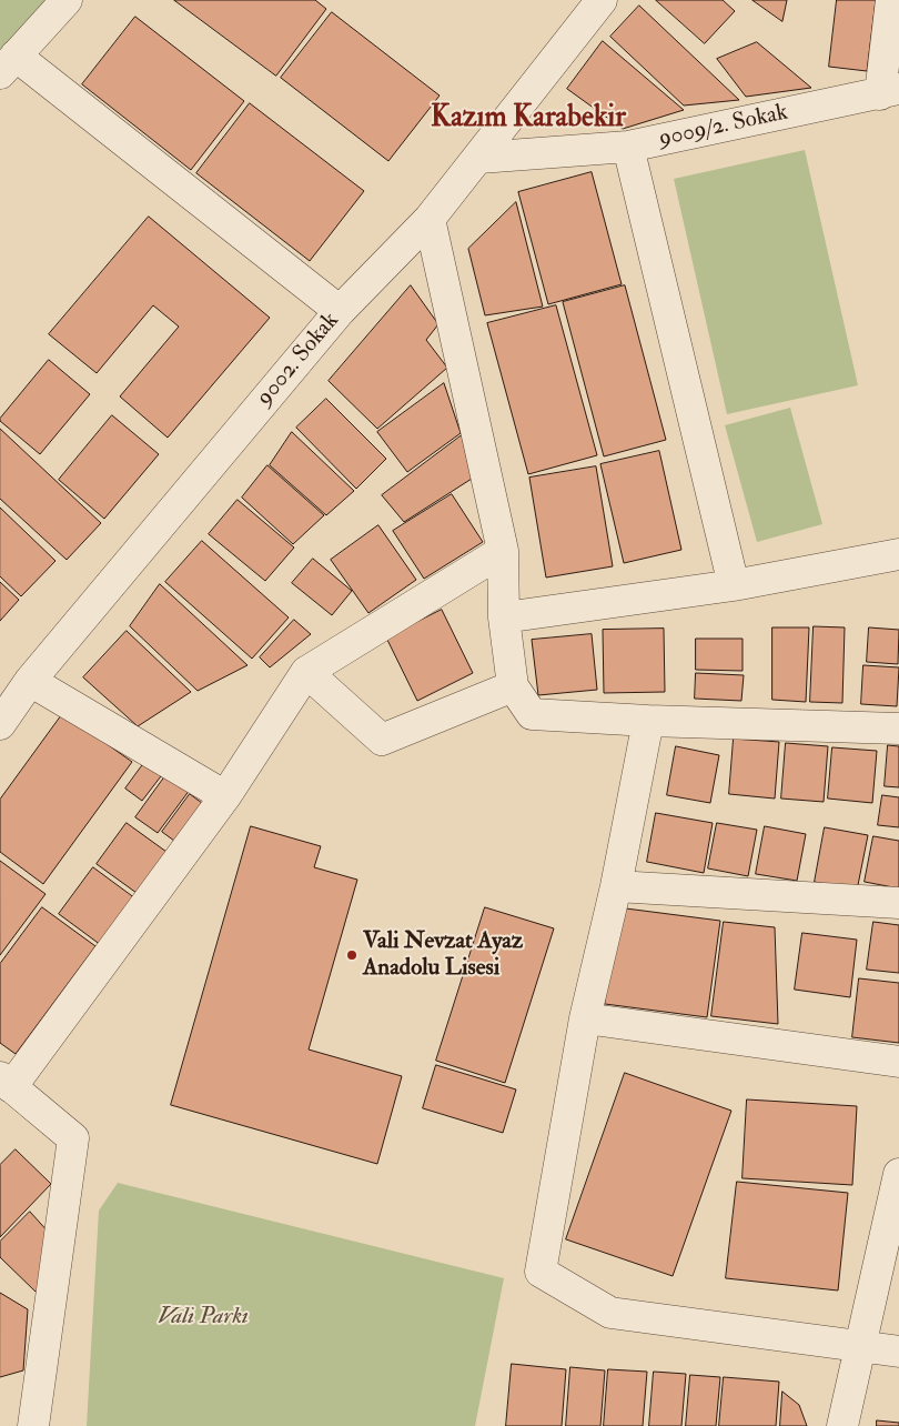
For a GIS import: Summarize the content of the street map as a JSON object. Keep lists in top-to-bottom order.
{
  "streets": {
    "street": ["9009/2. Sokak", "9002. Sokak"]
  },
  "crossings": [
    ["9009/2. Sokak", "9002. Sokak"]
  ],
  "districts": ["Kazım Karabekir"],
  "parks": ["Vali Parkı"],
  "places": ["Vali Nevzat Ayaz Anadolu Lisesi"]
}
